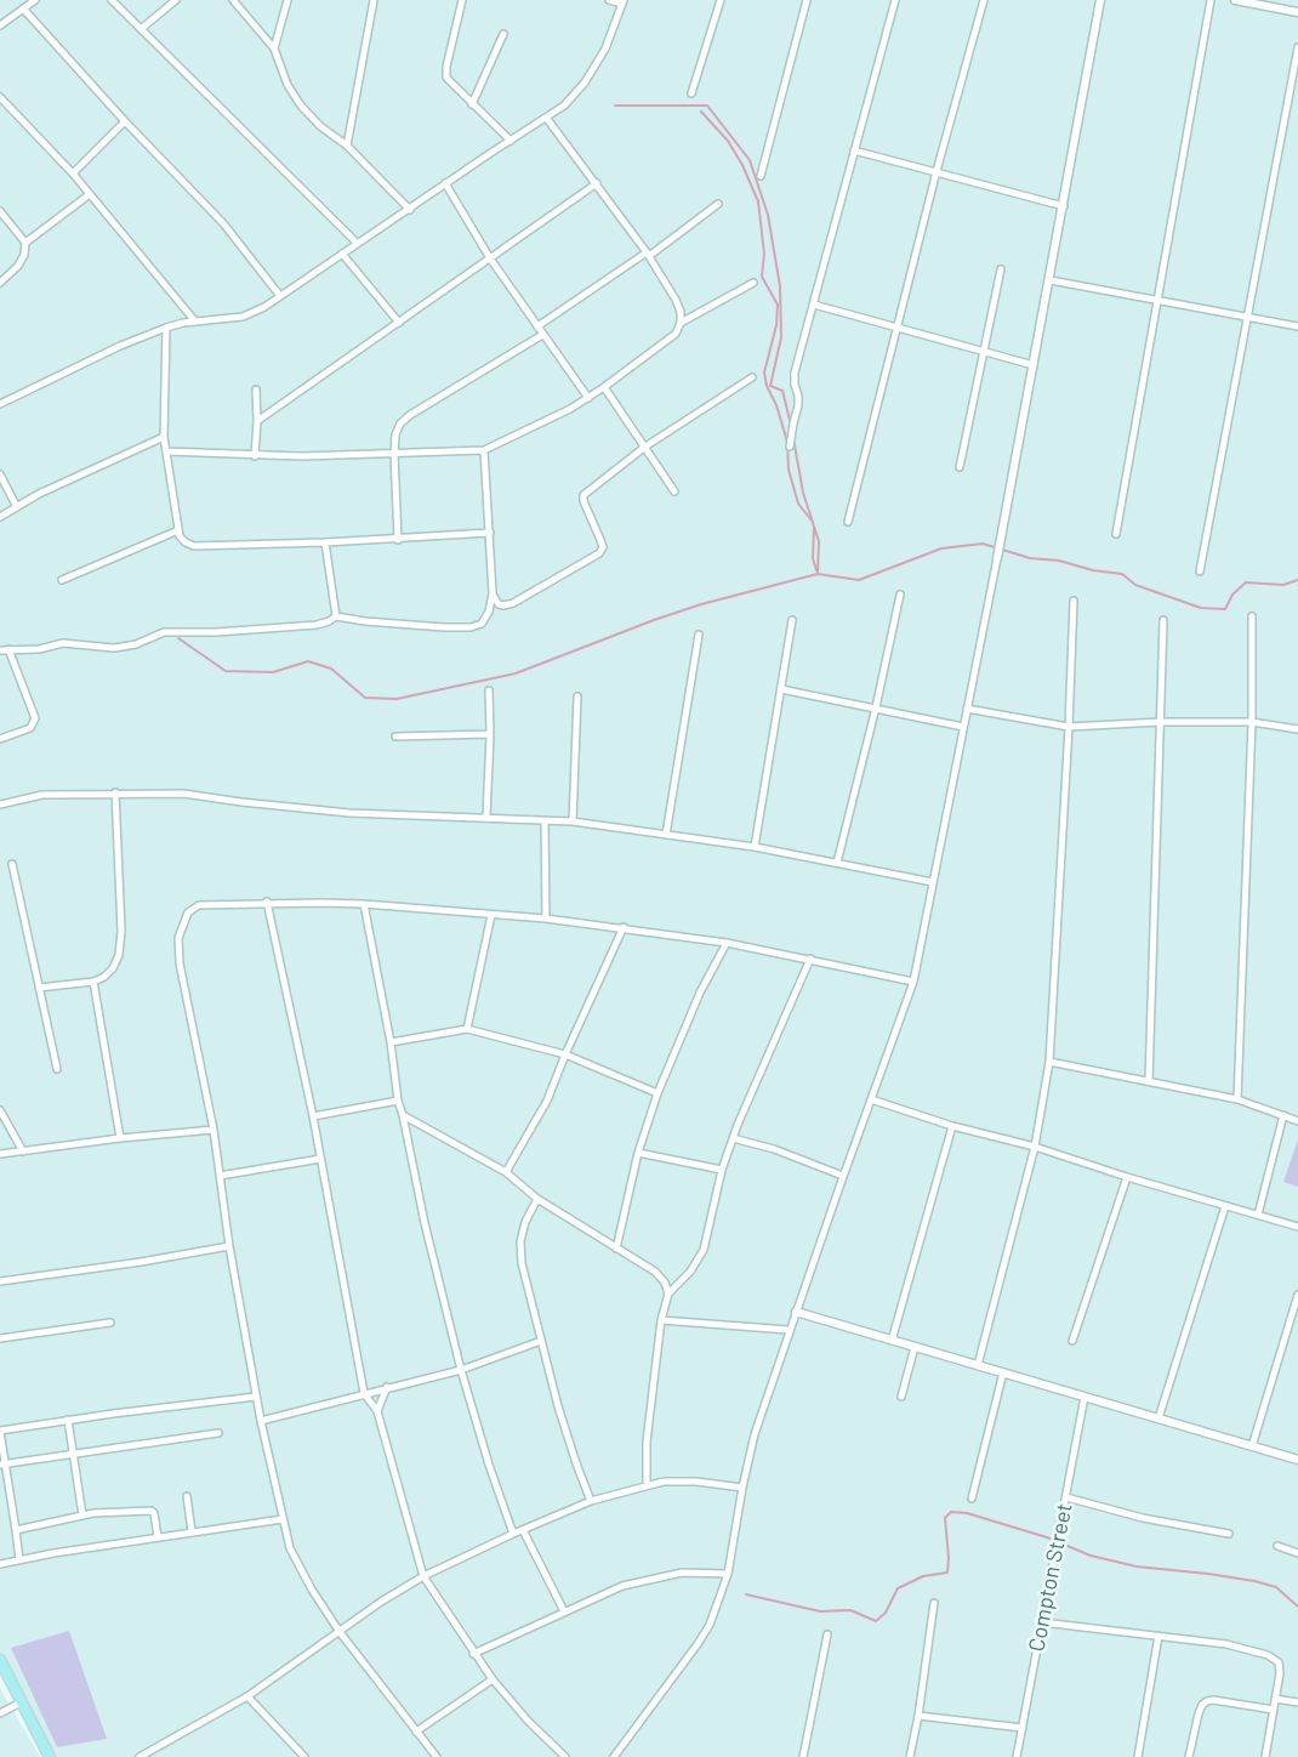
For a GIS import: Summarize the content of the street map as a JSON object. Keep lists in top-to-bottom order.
{
  "streets": {
    "street": ["Compton Street"]
  }
}
